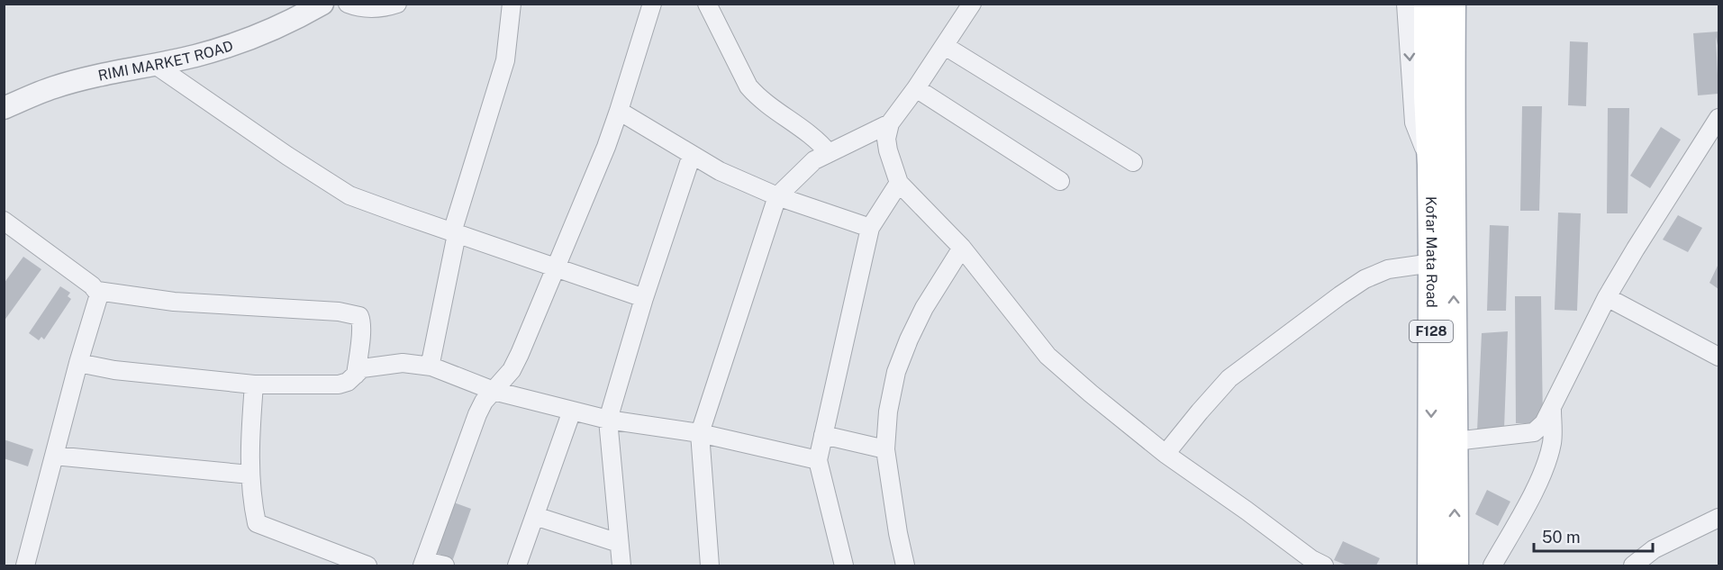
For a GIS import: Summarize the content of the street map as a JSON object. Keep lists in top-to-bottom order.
{
  "streets": {
    "main road": ["Kofar Mata Road", "F128"],
    "street": ["RIMI MARKET ROAD"]
  },
  "scale_bar": "50 m"
}
